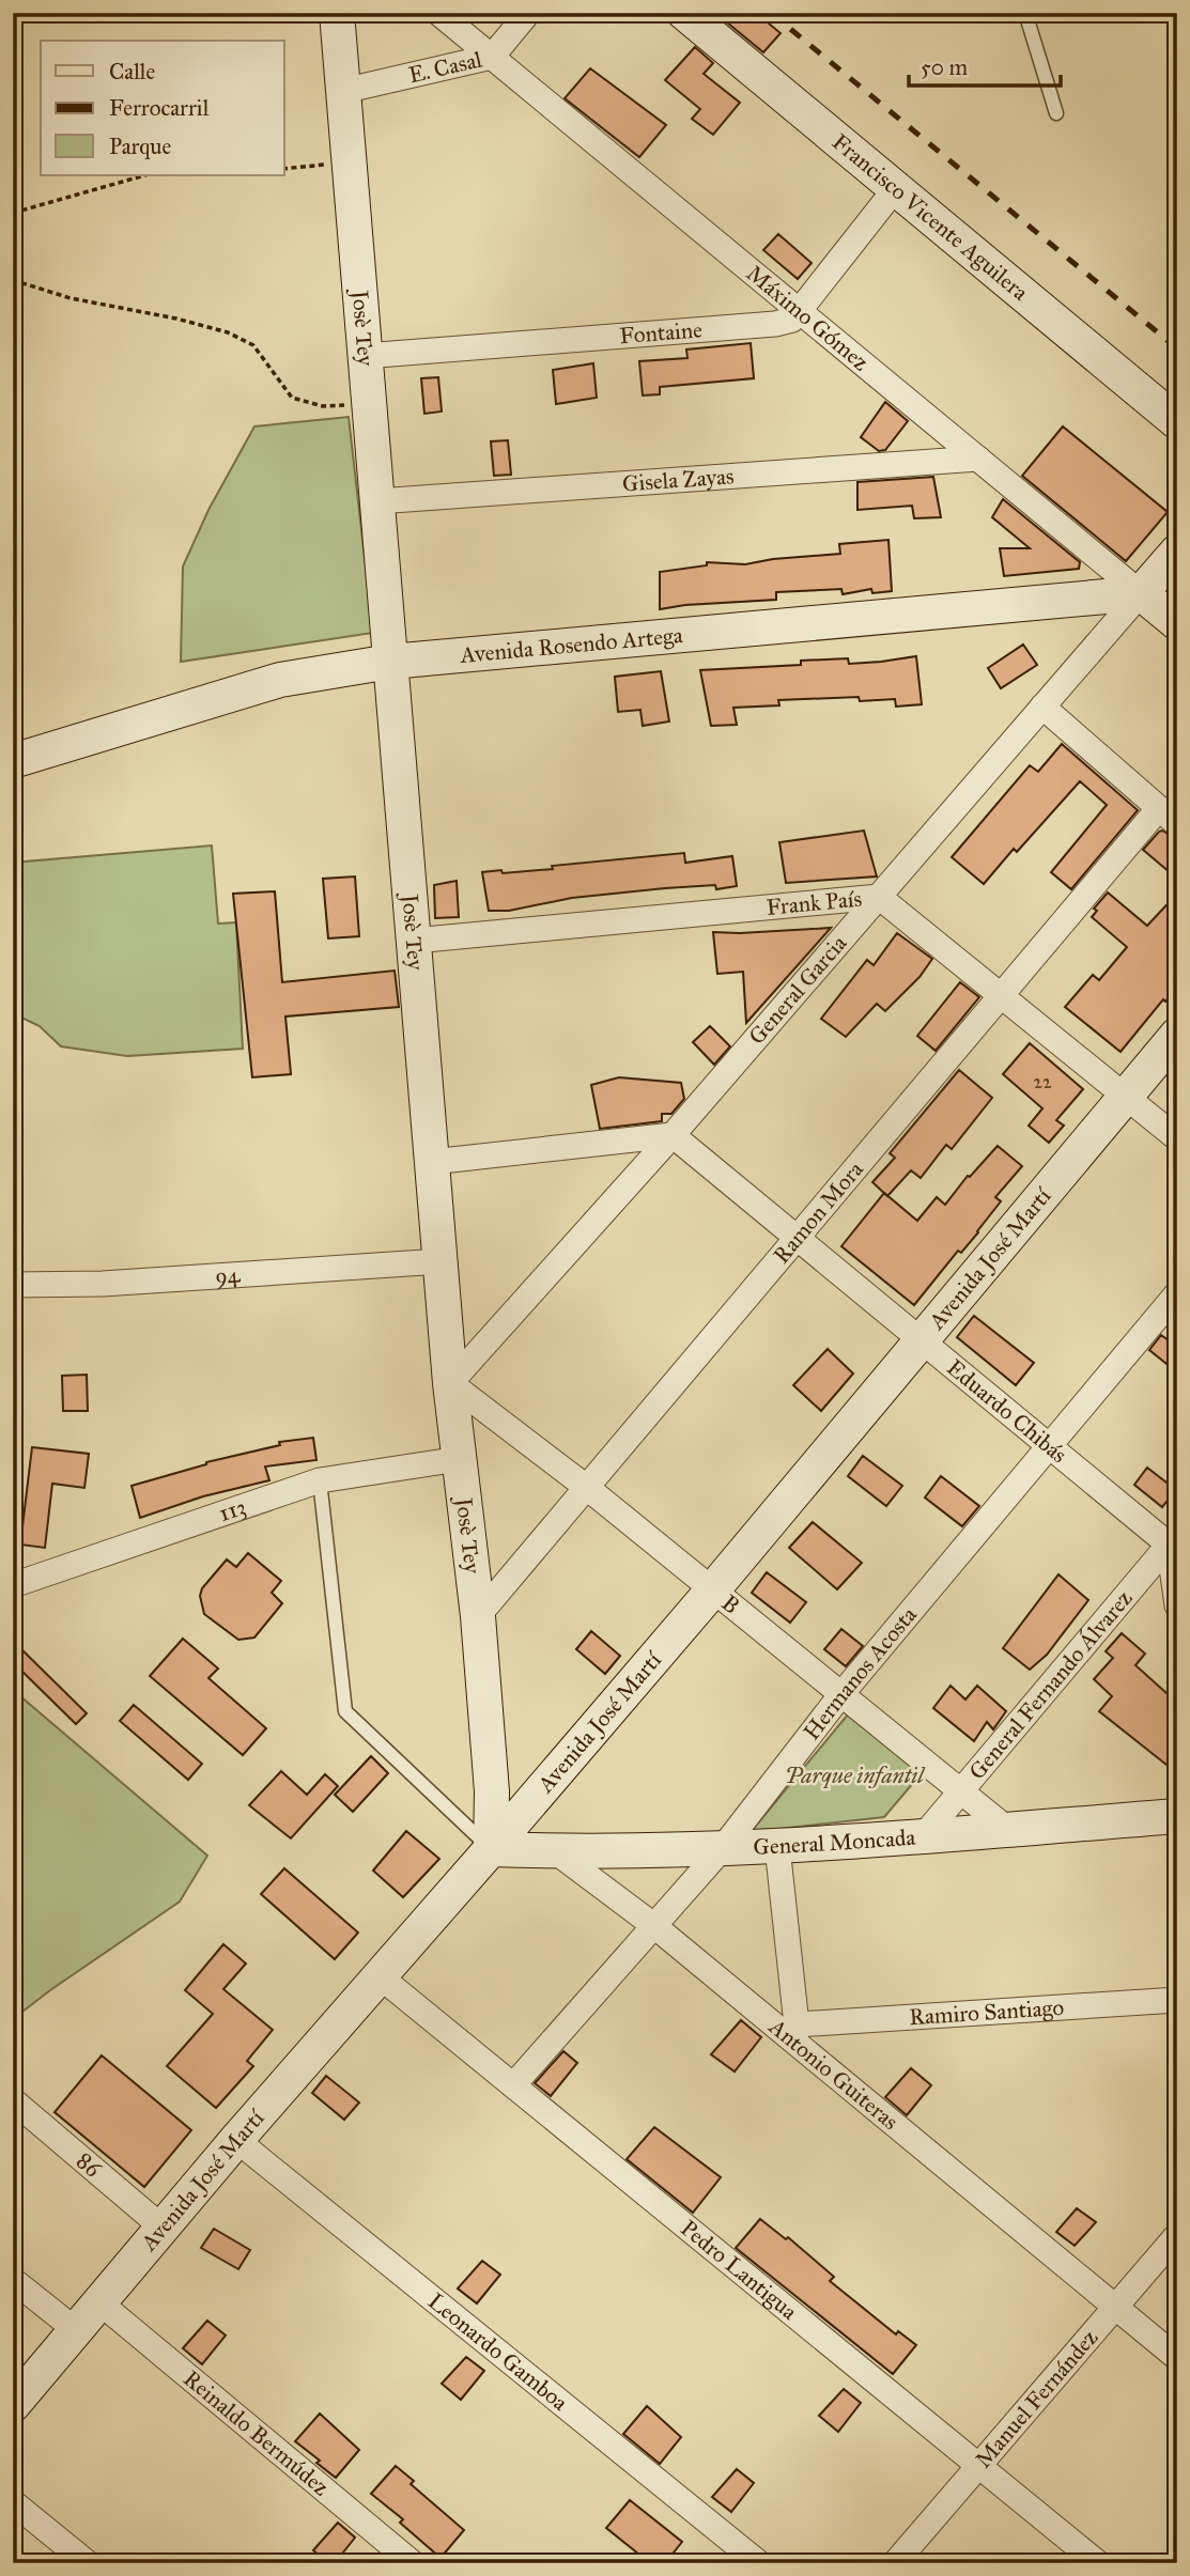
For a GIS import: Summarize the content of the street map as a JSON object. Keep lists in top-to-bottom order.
{
  "streets": {
    "street": [
      "E. Casal",
      "Francisco Vicente Aguilera",
      "Máximo Gómez",
      "Josè Tey",
      "Fontaine",
      "Gisela Zayas",
      "Avenida Rosendo Artega",
      "Frank País",
      "General Garcia",
      "Ramon Mora",
      "Avenida José Martí",
      "94",
      "Eduardo Chibás",
      "113",
      "B",
      "Hermanos Acosta",
      "General Fernando Álvarez",
      "General Moncada",
      "Ramiro Santiago",
      "Antonio Guiteras",
      "86",
      "Pedro Lantigua",
      "Leonardo Gamboa",
      "Manuel Fernández",
      "Reinaldo Bermúdez"
    ]
  },
  "crossings": [
    ["E. Casal", "Máximo Gómez"],
    ["E. Casal", "Josè Tey"],
    ["Máximo Gómez", "Fontaine"],
    ["Máximo Gómez", "Gisela Zayas"],
    ["Máximo Gómez", "Avenida Rosendo Artega"],
    ["Máximo Gómez", "General Garcia"],
    ["Josè Tey", "Fontaine"],
    ["Josè Tey", "Gisela Zayas"],
    ["Josè Tey", "Avenida Rosendo Artega"],
    ["Josè Tey", "Frank País"],
    ["Josè Tey", "General Garcia"],
    ["Josè Tey", "Ramon Mora"],
    ["Josè Tey", "Avenida José Martí"],
    ["Josè Tey", "94"],
    ["Josè Tey", "113"],
    ["Josè Tey", "B"],
    ["Josè Tey", "General Moncada"],
    ["Josè Tey", "Antonio Guiteras"],
    ["Avenida Rosendo Artega", "General Garcia"],
    ["Frank País", "General Garcia"],
    ["Frank País", "Ramon Mora"],
    ["Frank País", "Avenida José Martí"],
    ["General Garcia", "Eduardo Chibás"],
    ["General Garcia", "B"],
    ["Ramon Mora", "Eduardo Chibás"],
    ["Ramon Mora", "B"],
    ["Avenida José Martí", "Eduardo Chibás"],
    ["Avenida José Martí", "B"],
    ["Avenida José Martí", "General Moncada"],
    ["Avenida José Martí", "Antonio Guiteras"],
    ["Avenida José Martí", "86"],
    ["Avenida José Martí", "Pedro Lantigua"],
    ["Avenida José Martí", "Leonardo Gamboa"],
    ["Avenida José Martí", "Reinaldo Bermúdez"],
    ["Eduardo Chibás", "Hermanos Acosta"],
    ["Eduardo Chibás", "General Fernando Álvarez"],
    ["B", "Hermanos Acosta"],
    ["B", "General Fernando Álvarez"],
    ["B", "General Moncada"],
    ["Hermanos Acosta", "General Moncada"],
    ["Hermanos Acosta", "Antonio Guiteras"],
    ["Hermanos Acosta", "Pedro Lantigua"],
    ["General Fernando Álvarez", "General Moncada"],
    ["General Moncada", "Antonio Guiteras"],
    ["Ramiro Santiago", "Antonio Guiteras"],
    ["Antonio Guiteras", "Manuel Fernández"],
    ["Pedro Lantigua", "Manuel Fernández"]
  ],
  "parks": ["Parque infantil"],
  "house_numbers": ["22"],
  "legend": ["Calle", "Ferrocarril", "Parque"],
  "scale_bar": "50 m"
}
